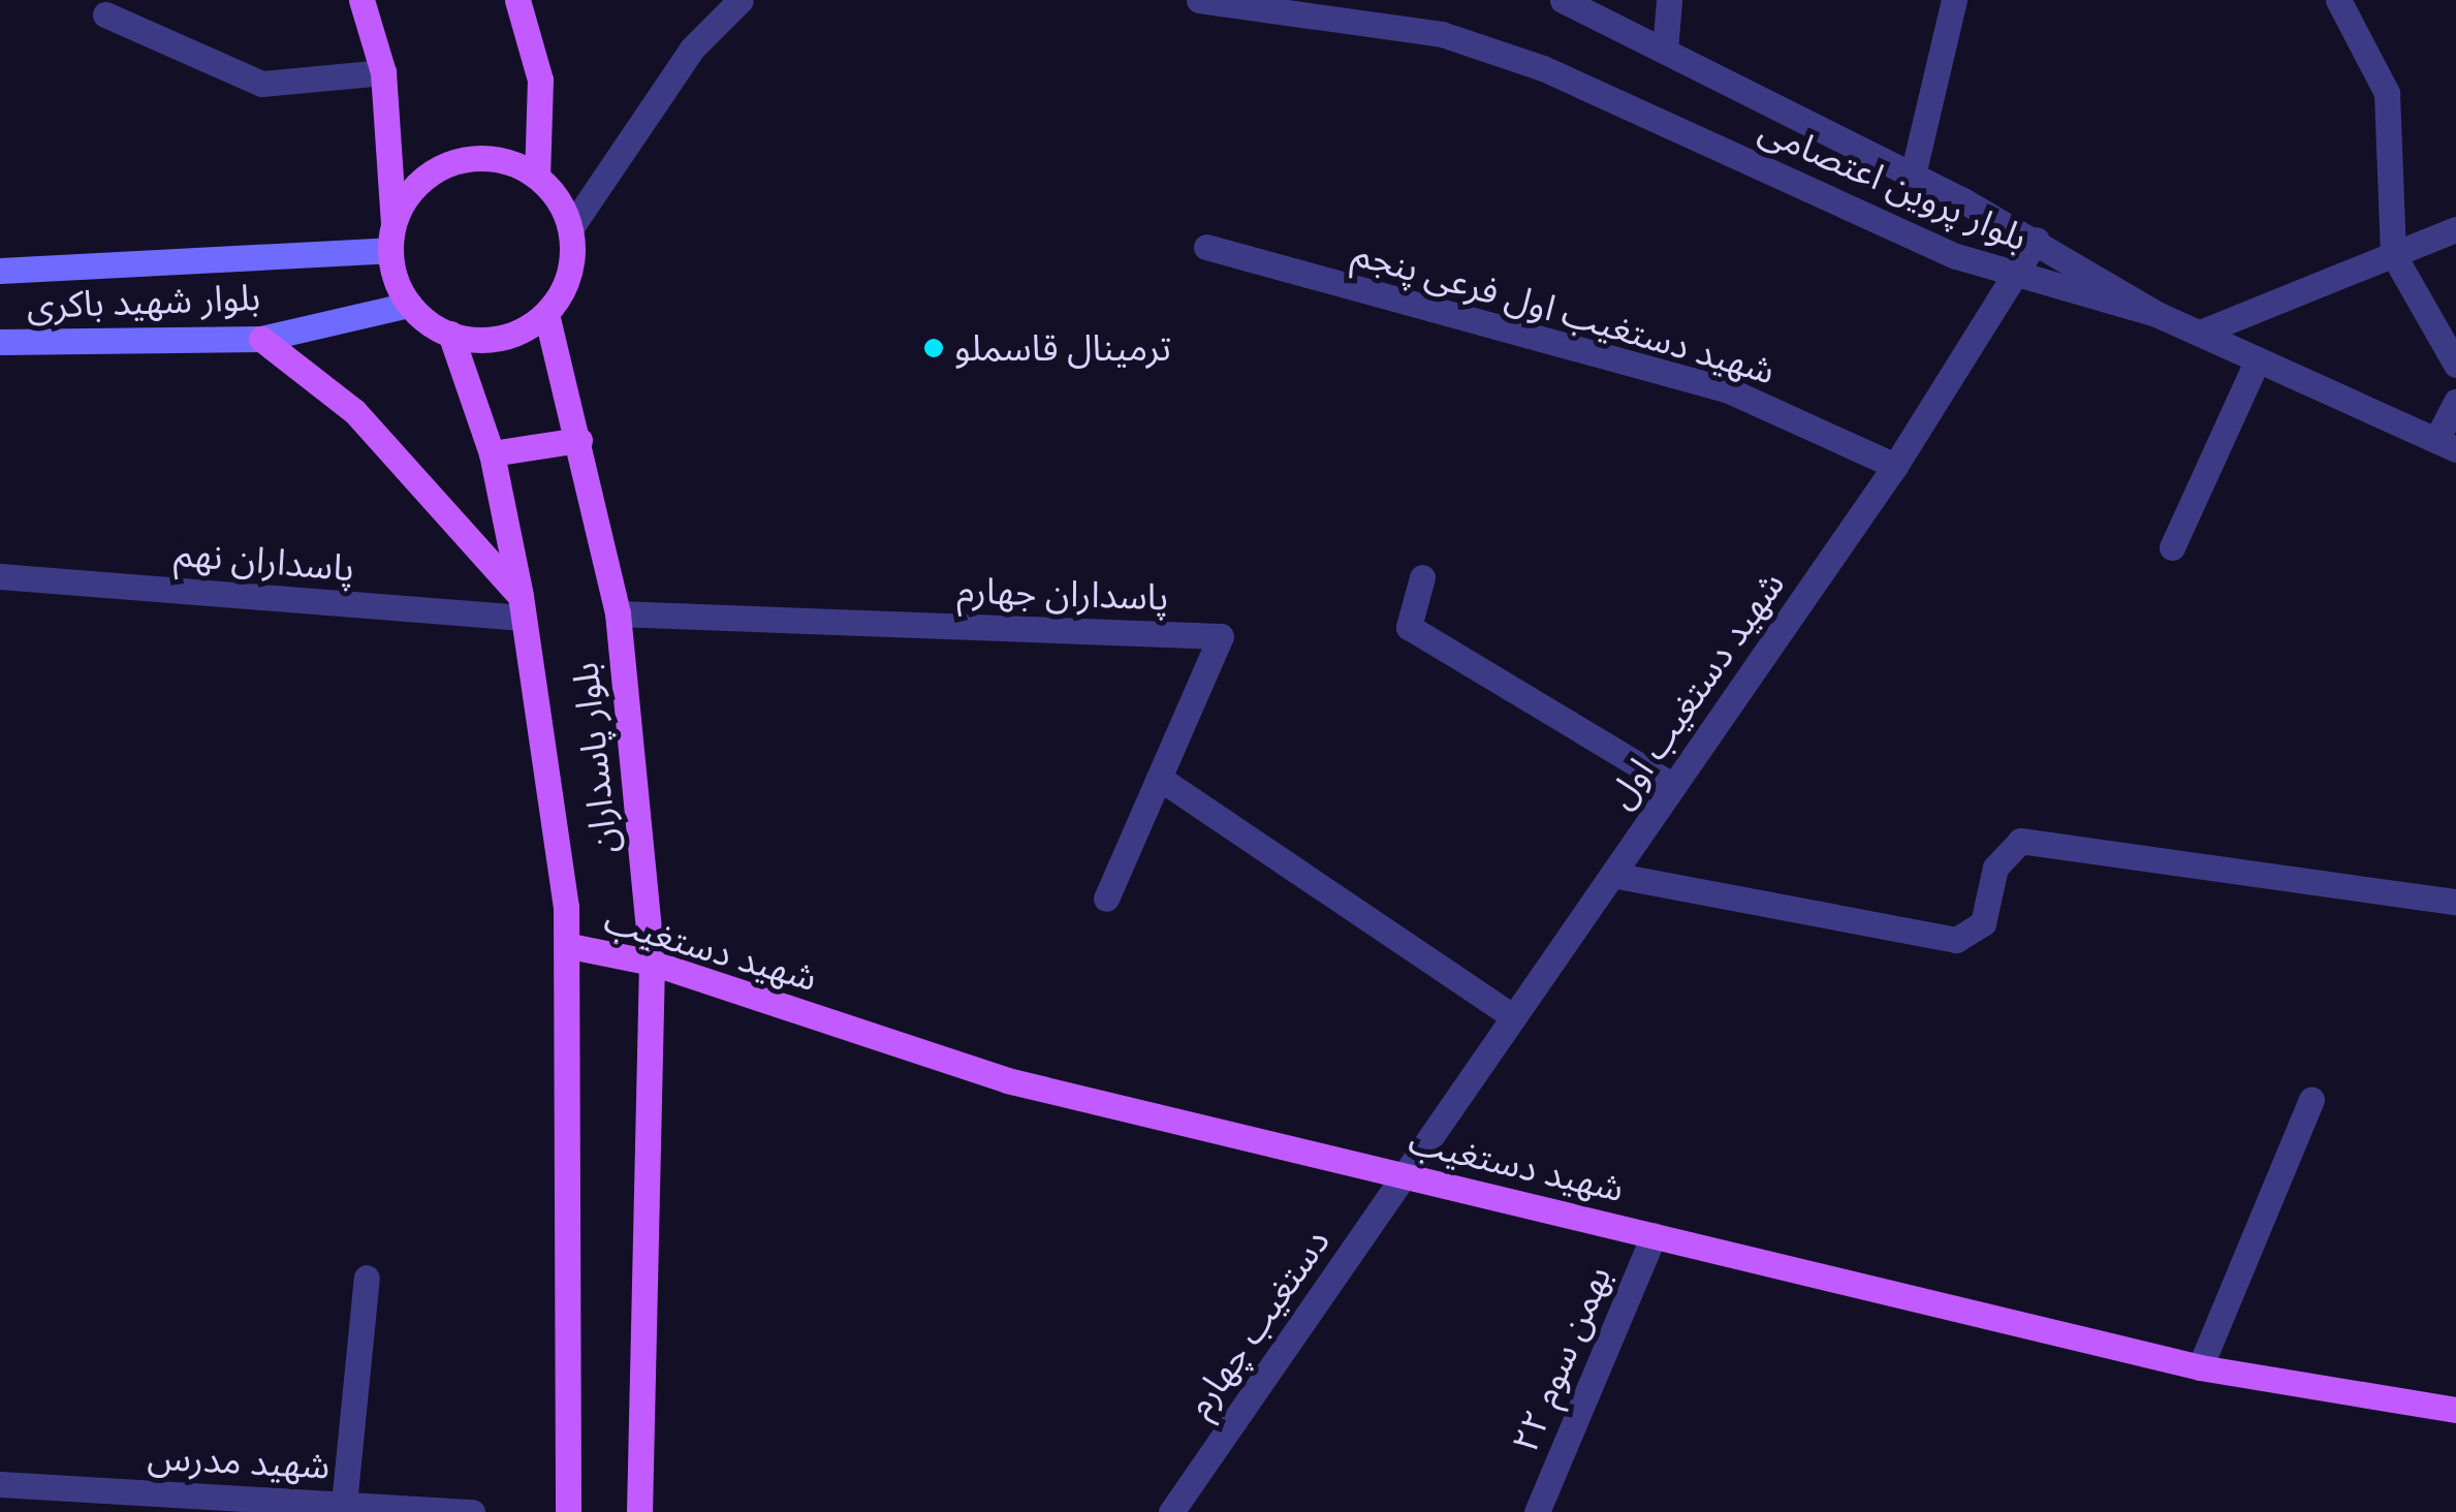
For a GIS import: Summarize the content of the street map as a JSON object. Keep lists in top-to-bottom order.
{
  "streets": {
    "main road": ["بلوار شهید باکری", "بلوار پاسداران", "شهید دستغیب"],
    "street": [
      "بلوار پروین اعتصامی",
      "شهید دستغیب اول فرعی پنجم",
      "پاسداران نهم",
      "پاسداران جهارم",
      "شهید دستغیب اول",
      "دستغیب چهارم",
      "۲۲ بهمن سوم",
      "شهید مدرس"
    ]
  },
  "crossings": [
    ["بلوار پروین اعتصامی", "شهید دستغیب اول"],
    ["بلوار شهید باکری", "بلوار پاسداران"],
    ["شهید دستغیب اول فرعی پنجم", "شهید دستغیب اول"],
    ["پاسداران نهم", "بلوار پاسداران"],
    ["پاسداران جهارم", "بلوار پاسداران"],
    ["شهید دستغیب اول", "شهید دستغیب"],
    ["شهید دستغیب اول", "دستغیب چهارم"],
    ["بلوار پاسداران", "شهید دستغیب"],
    ["شهید دستغیب", "دستغیب چهارم"],
    ["شهید دستغیب", "۲۲ بهمن سوم"]
  ],
  "places": ["ترمینال قاسملو"]
}
